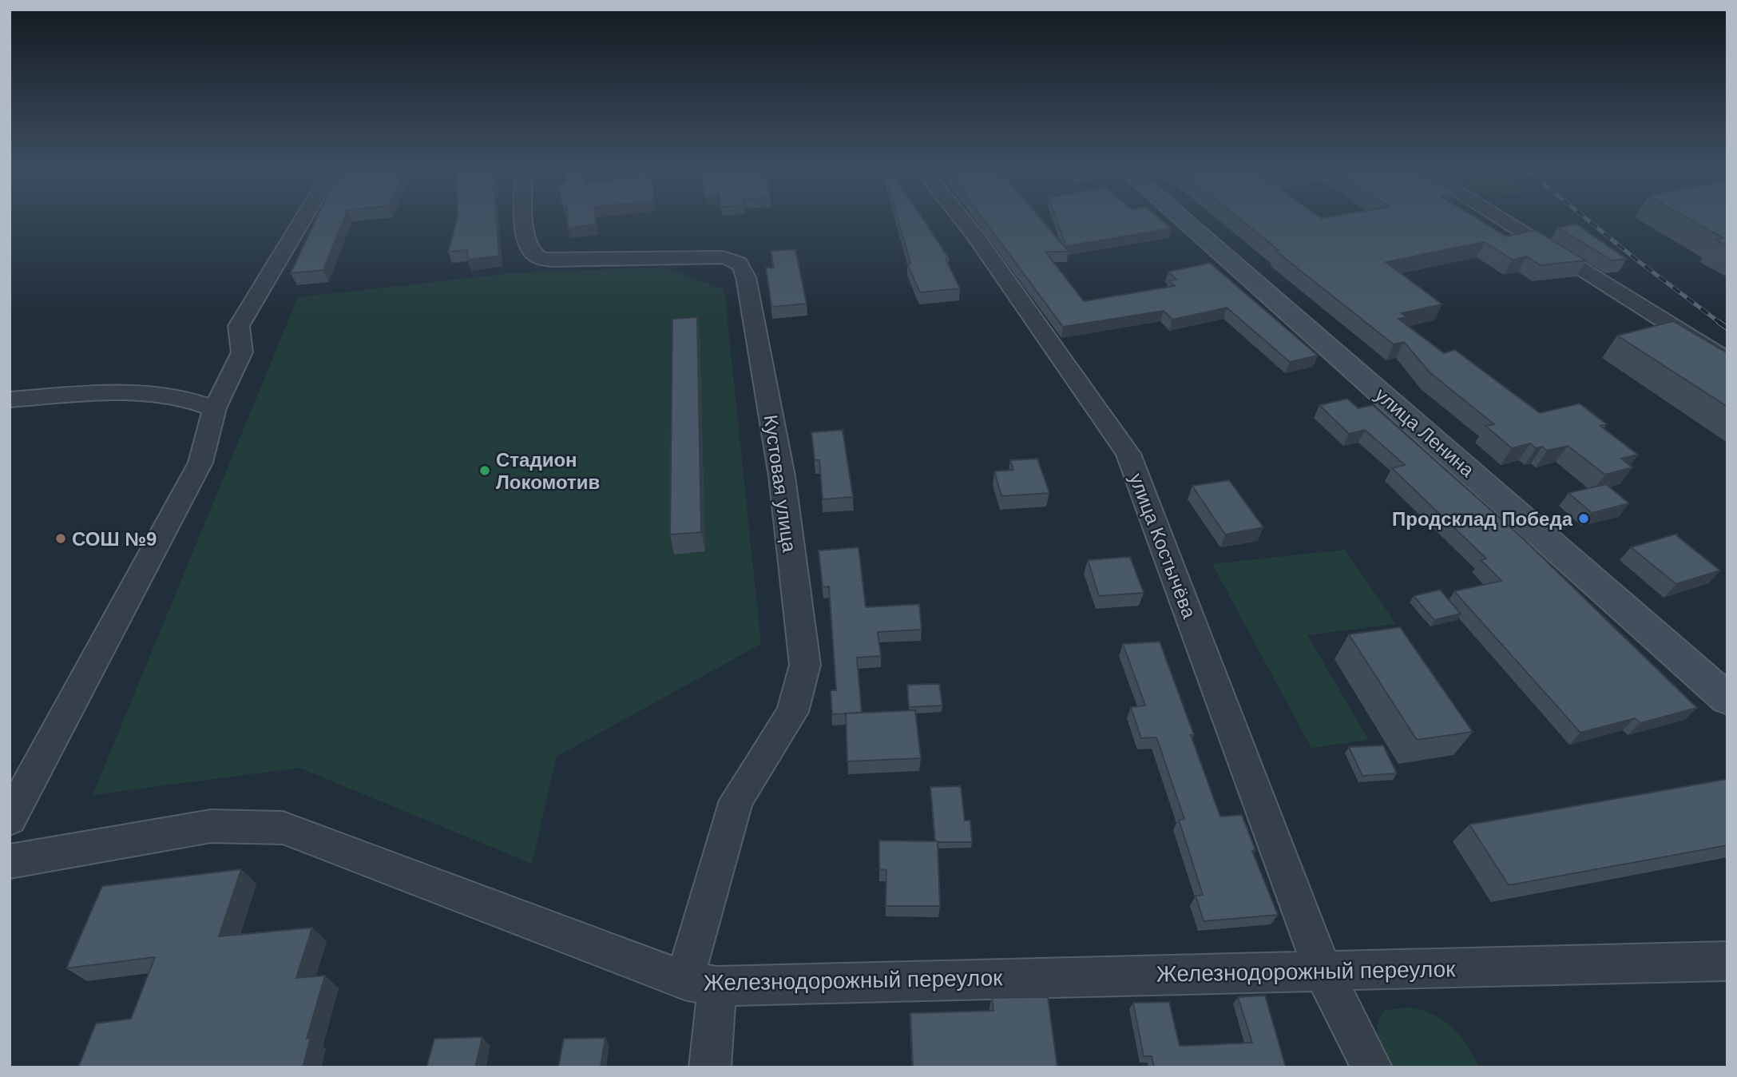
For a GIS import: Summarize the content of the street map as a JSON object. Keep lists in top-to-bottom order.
{
  "streets": {
    "main road": ["улица Ленина"],
    "street": ["Кустовая улица", "улица Костычёва", "Железнодорожный переулок"]
  },
  "crossings": [
    ["Кустовая улица", "Железнодорожный переулок"],
    ["улица Костычёва", "Железнодорожный переулок"]
  ],
  "places": ["Стадион Локомотив", "Продсклад Победа", "СОШ №9"]
}
